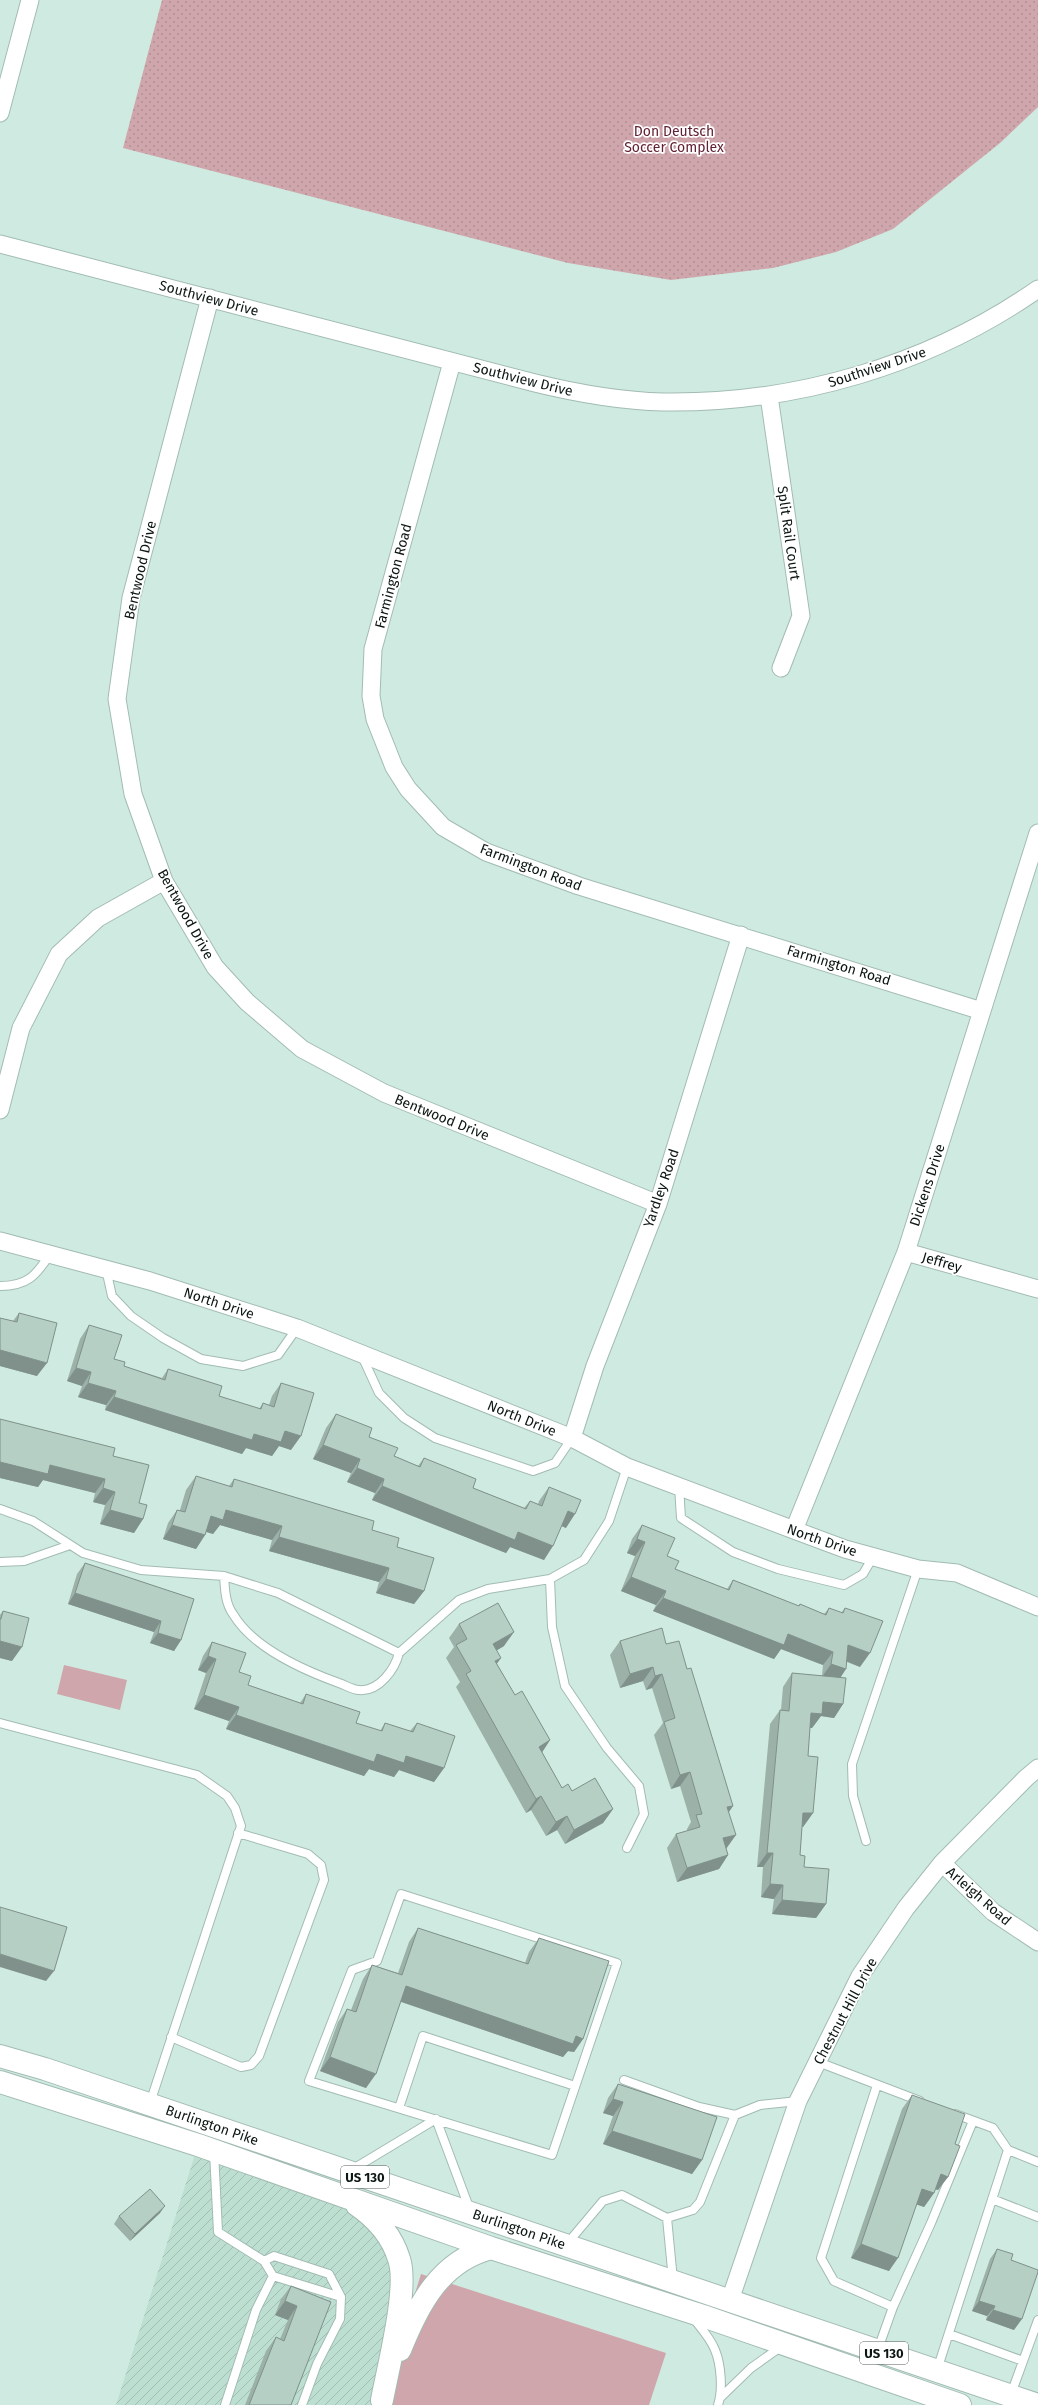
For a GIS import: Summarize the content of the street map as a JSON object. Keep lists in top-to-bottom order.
{
  "streets": {
    "highway": ["Burlington Pike", "US 130"],
    "street": [
      "Southview Drive",
      "Split Rail Court",
      "Bentwood Drive",
      "Farmington Road",
      "Dickens Drive",
      "Yardley Road",
      "Jeffrey",
      "North Drive",
      "Arleigh Road",
      "Chestnut Hill Drive"
    ]
  },
  "crossings": [
    ["Southview Drive", "Split Rail Court"],
    ["Southview Drive", "Bentwood Drive"],
    ["Southview Drive", "Farmington Road"],
    ["Bentwood Drive", "Yardley Road"],
    ["Farmington Road", "Dickens Drive"],
    ["Farmington Road", "Yardley Road"],
    ["Dickens Drive", "Jeffrey"],
    ["Dickens Drive", "North Drive"],
    ["Yardley Road", "North Drive"],
    ["Arleigh Road", "Chestnut Hill Drive"],
    ["Chestnut Hill Drive", "Burlington Pike"]
  ],
  "parks": ["Don Deutsch Soccer Complex"]
}
